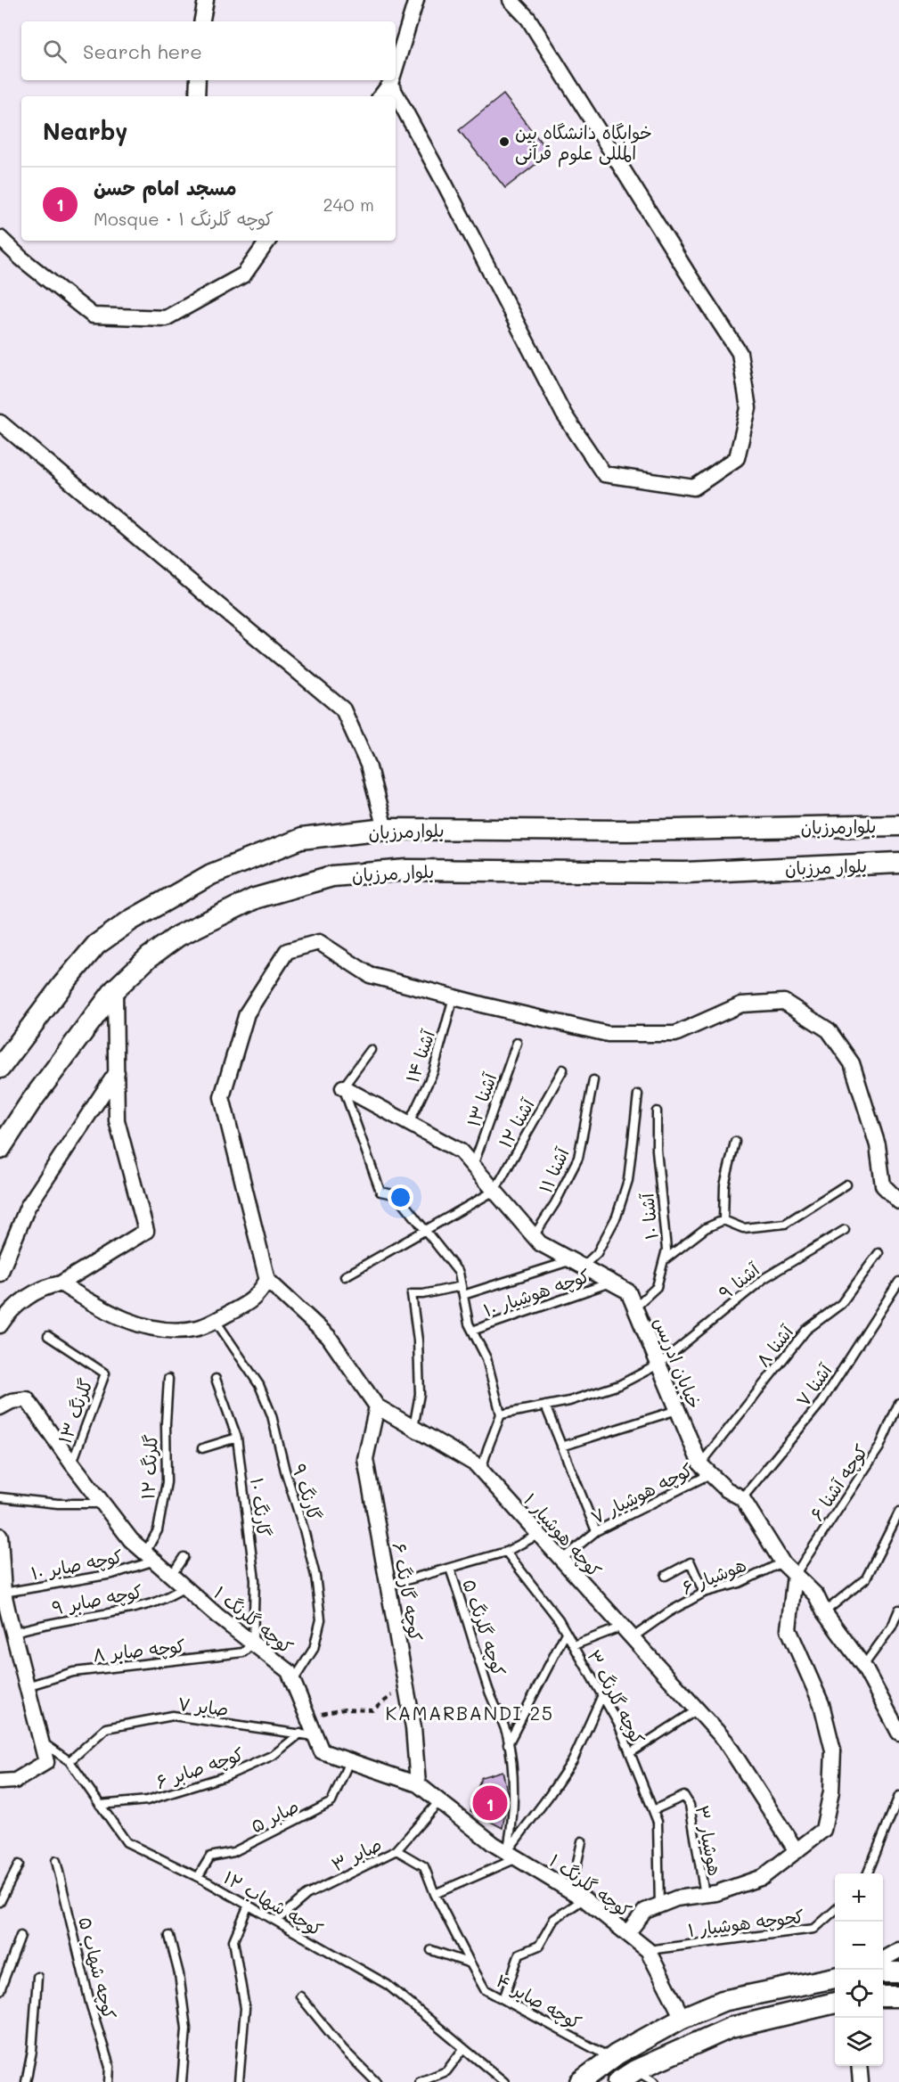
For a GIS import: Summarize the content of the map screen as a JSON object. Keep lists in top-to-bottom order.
{
  "streets": {
    "main road": ["بلوارمرزبان", "بلوار مرزبان"],
    "street": [
      "خیابان ادریس",
      "کوچه هوشیار ۱",
      "کوچه گارنگ ۶",
      "کوچه گلرنگ ۱"
    ],
    "lane": [
      "آشنا ۱۴",
      "آشنا ۱۳",
      "آشنا ۱۲",
      "آشنا ۱۱",
      "آشنا ۱۰",
      "آشنا ۹",
      "کوچه هوشیار ۱۰",
      "آشنا ۸",
      "آشنا ۷",
      "گلرنگ ۱۳",
      "گلرنگ ۱۲",
      "کوچه آشنا ۶",
      "گارنگ ۹",
      "کوچه هوشیار ۷",
      "گارنگ ۱۰",
      "کوچه صابر ۱۰",
      "هوشیار ۶",
      "کوچه صابر ۹",
      "کوچه گلرنگ ۵",
      "کوچه صابر ۸",
      "کوچه گلرنگ ۳",
      "صابر ۷",
      "کوچه صابر ۶",
      "صابر ۵",
      "هوشیار ۳",
      "صابر ۳",
      "کوچه شهاب ۱۲",
      "کحوچه هوشیار ۱",
      "کوچه شهاب ۵",
      "کوچه صابر ۴"
    ]
  },
  "crossings": [
    ["آشنا ۱۴", "خیابان ادریس"],
    ["آشنا ۱۳", "خیابان ادریس"],
    ["آشنا ۱۲", "خیابان ادریس"],
    ["آشنا ۱۱", "خیابان ادریس"],
    ["آشنا ۱۰", "خیابان ادریس"],
    ["آشنا ۹", "خیابان ادریس"],
    ["کوچه هوشیار ۱۰", "خیابان ادریس"],
    ["آشنا ۸", "خیابان ادریس"],
    ["آشنا ۸", "کوچه هوشیار ۷"],
    ["خیابان ادریس", "آشنا ۷"],
    ["خیابان ادریس", "کوچه آشنا ۶"],
    ["خیابان ادریس", "کوچه هوشیار ۷"],
    ["خیابان ادریس", "هوشیار ۶"],
    ["گلرنگ ۱۳", "کوچه گلرنگ ۱"],
    ["گلرنگ ۱۲", "کوچه صابر ۱۰"],
    ["گلرنگ ۱۲", "کوچه گلرنگ ۱"],
    ["گارنگ ۹", "کوچه گلرنگ ۱"],
    ["کوچه هوشیار ۷", "کوچه هوشیار ۱"],
    ["گارنگ ۱۰", "کوچه گلرنگ ۱"],
    ["گارنگ ۱۰", "کوچه صابر ۸"],
    ["کوچه هوشیار ۱", "هوشیار ۶"],
    ["کوچه هوشیار ۱", "کوچه گارنگ ۶"],
    ["کوچه صابر ۱۰", "کوچه گلرنگ ۱"],
    ["هوشیار ۶", "کوچه گلرنگ ۳"],
    ["کوچه گارنگ ۶", "کوچه گلرنگ ۱"],
    ["کوچه صابر ۹", "کوچه گلرنگ ۱"],
    ["کوچه گلرنگ ۱", "کوچه گلرنگ ۵"],
    ["کوچه گلرنگ ۱", "کوچه صابر ۸"],
    ["کوچه گلرنگ ۱", "صابر ۷"],
    ["کوچه گلرنگ ۱", "کوچه صابر ۶"],
    ["کوچه گلرنگ ۱", "صابر ۵"],
    ["کوچه گلرنگ ۱", "صابر ۳"],
    ["کوچه گلرنگ ۱", "کحوچه هوشیار ۱"],
    ["کوچه گلرنگ ۳", "هوشیار ۳"],
    ["صابر ۷", "کوچه صابر ۶"],
    ["صابر ۷", "کوچه شهاب ۱۲"],
    ["کوچه صابر ۶", "کوچه شهاب ۱۲"],
    ["صابر ۵", "کوچه شهاب ۱۲"],
    ["صابر ۳", "کوچه شهاب ۱۲"],
    ["صابر ۳", "کوچه صابر ۴"]
  ],
  "districts": ["KAMARBANDI 25"],
  "places": ["خوابگاه دانشگاه بین المللی علوم قرآنی"],
  "page": {
    "search": "Search here",
    "heading": "Nearby",
    "list": [
      {
        "mark": "1",
        "name": "مسجد امام حسن",
        "note": "Mosque · کوچه گلرنگ ۱",
        "value": "240 m"
      }
    ],
    "pins": "1",
    "map_buttons": ["+", "−"]
  }
}
